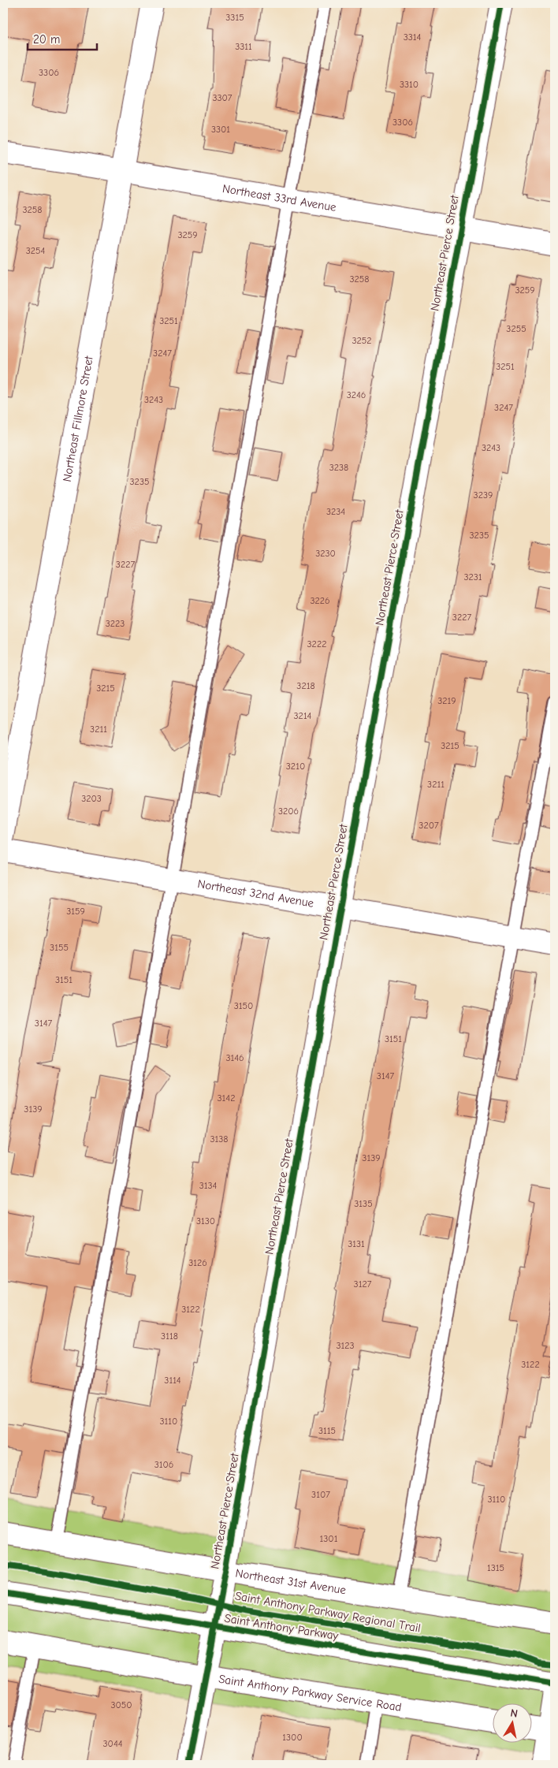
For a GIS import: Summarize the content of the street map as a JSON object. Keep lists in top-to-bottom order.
{
  "streets": {
    "street": [
      "Northeast 33rd Avenue",
      "Northeast Pierce Street",
      "Northeast Fillmore Street",
      "Northeast 32nd Avenue",
      "Northeast 31st Avenue",
      "Saint Anthony Parkway",
      "Saint Anthony Parkway Service Road"
    ],
    "cycle path": ["Saint Anthony Parkway Regional Trail"]
  },
  "crossings": [
    ["Northeast 33rd Avenue", "Northeast Pierce Street"],
    ["Northeast 33rd Avenue", "Northeast Fillmore Street"],
    ["Northeast Pierce Street", "Northeast 32nd Avenue"],
    ["Northeast Pierce Street", "Northeast 31st Avenue"],
    ["Northeast Pierce Street", "Saint Anthony Parkway"],
    ["Northeast Pierce Street", "Saint Anthony Parkway Service Road"]
  ],
  "house_numbers": [
    "3315",
    "3314",
    "3311",
    "3306",
    "3310",
    "3307",
    "3306",
    "3301",
    "3258",
    "3259",
    "3254",
    "3258",
    "3259",
    "3251",
    "3255",
    "3252",
    "3247",
    "3251",
    "3246",
    "3243",
    "3247",
    "3243",
    "3238",
    "3235",
    "3239",
    "3234",
    "3235",
    "3230",
    "3227",
    "3231",
    "3226",
    "3227",
    "3223",
    "3222",
    "3218",
    "3215",
    "3219",
    "3214",
    "3211",
    "3215",
    "3210",
    "3211",
    "3203",
    "3206",
    "3207",
    "3159",
    "3155",
    "3151",
    "3150",
    "3147",
    "3151",
    "3146",
    "3147",
    "3142",
    "3139",
    "3138",
    "3139",
    "3134",
    "3135",
    "3130",
    "3131",
    "3126",
    "3127",
    "3122",
    "3118",
    "3123",
    "3122",
    "3114",
    "3110",
    "3115",
    "3106",
    "3107",
    "3110",
    "1301",
    "1315",
    "3050",
    "1300",
    "3044"
  ],
  "scale_bar": "20 m",
  "north": "top"
}
